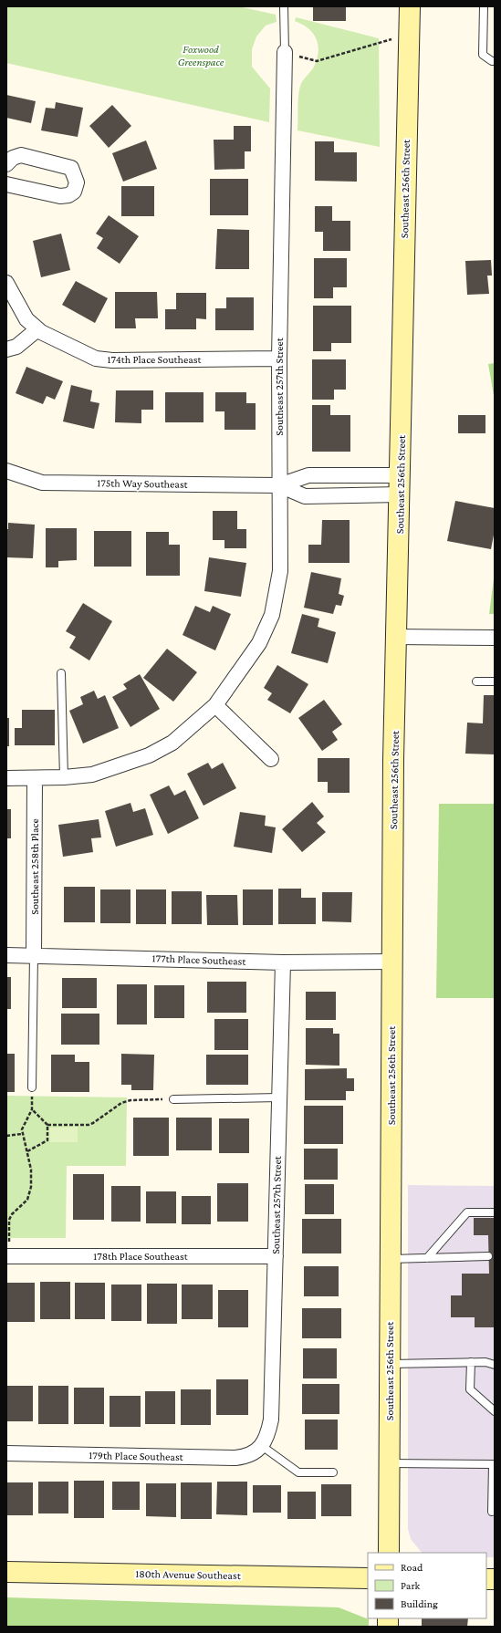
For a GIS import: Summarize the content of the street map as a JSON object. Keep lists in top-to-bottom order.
{
  "streets": {
    "main road": ["Southeast 256th Street", "180th Avenue Southeast"],
    "street": [
      "174th Place Southeast",
      "Southeast 257th Street",
      "175th Way Southeast",
      "Southeast 258th Place",
      "177th Place Southeast",
      "178th Place Southeast",
      "179th Place Southeast"
    ]
  },
  "crossings": [
    ["Southeast 256th Street", "175th Way Southeast"],
    ["Southeast 256th Street", "177th Place Southeast"],
    ["174th Place Southeast", "Southeast 257th Street"],
    ["Southeast 257th Street", "175th Way Southeast"],
    ["Southeast 257th Street", "Southeast 258th Place"],
    ["Southeast 257th Street", "177th Place Southeast"],
    ["Southeast 257th Street", "178th Place Southeast"],
    ["Southeast 257th Street", "179th Place Southeast"],
    ["Southeast 258th Place", "177th Place Southeast"]
  ],
  "parks": ["Foxwood Greenspace"],
  "legend": ["Road", "Park", "Building"]
}
